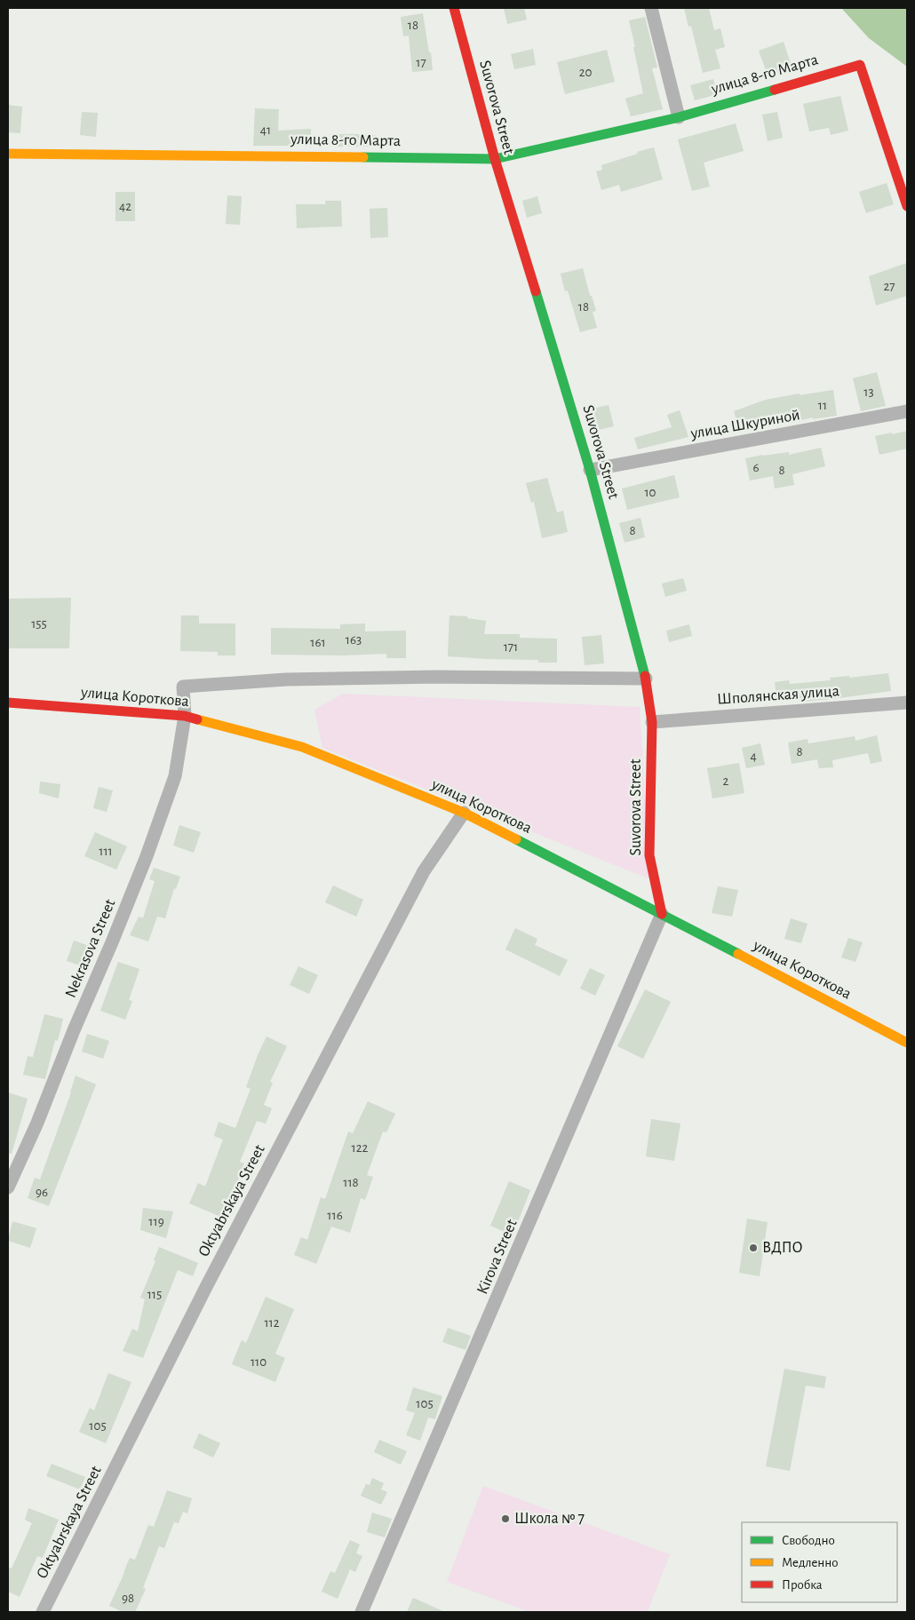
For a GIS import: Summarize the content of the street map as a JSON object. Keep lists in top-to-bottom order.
{
  "streets": {
    "street": [
      "улица 8-го Марта",
      "Suvorova Street",
      "улица Шкуриной",
      "Шполянская улица",
      "улица Короткова",
      "Nekrasova Street",
      "Oktyabrskaya Street",
      "Kirova Street"
    ]
  },
  "crossings": [
    ["улица 8-го Марта", "Suvorova Street"],
    ["Suvorova Street", "улица Шкуриной"],
    ["Suvorova Street", "Шполянская улица"],
    ["Suvorova Street", "улица Короткова"],
    ["Suvorova Street", "Nekrasova Street"],
    ["Suvorova Street", "Kirova Street"],
    ["улица Короткова", "Nekrasova Street"],
    ["улица Короткова", "Oktyabrskaya Street"],
    ["улица Короткова", "Kirova Street"]
  ],
  "places": ["ВДПО", "Школа № 7"],
  "house_numbers": [
    "18",
    "17",
    "20",
    "41",
    "42",
    "27",
    "18",
    "13",
    "11",
    "6",
    "8",
    "10",
    "8",
    "155",
    "163",
    "161",
    "171",
    "8",
    "4",
    "2",
    "111",
    "122",
    "118",
    "96",
    "116",
    "119",
    "115",
    "112",
    "110",
    "105",
    "105",
    "98"
  ],
  "legend": ["Свободно", "Медленно", "Пробка"]
}
